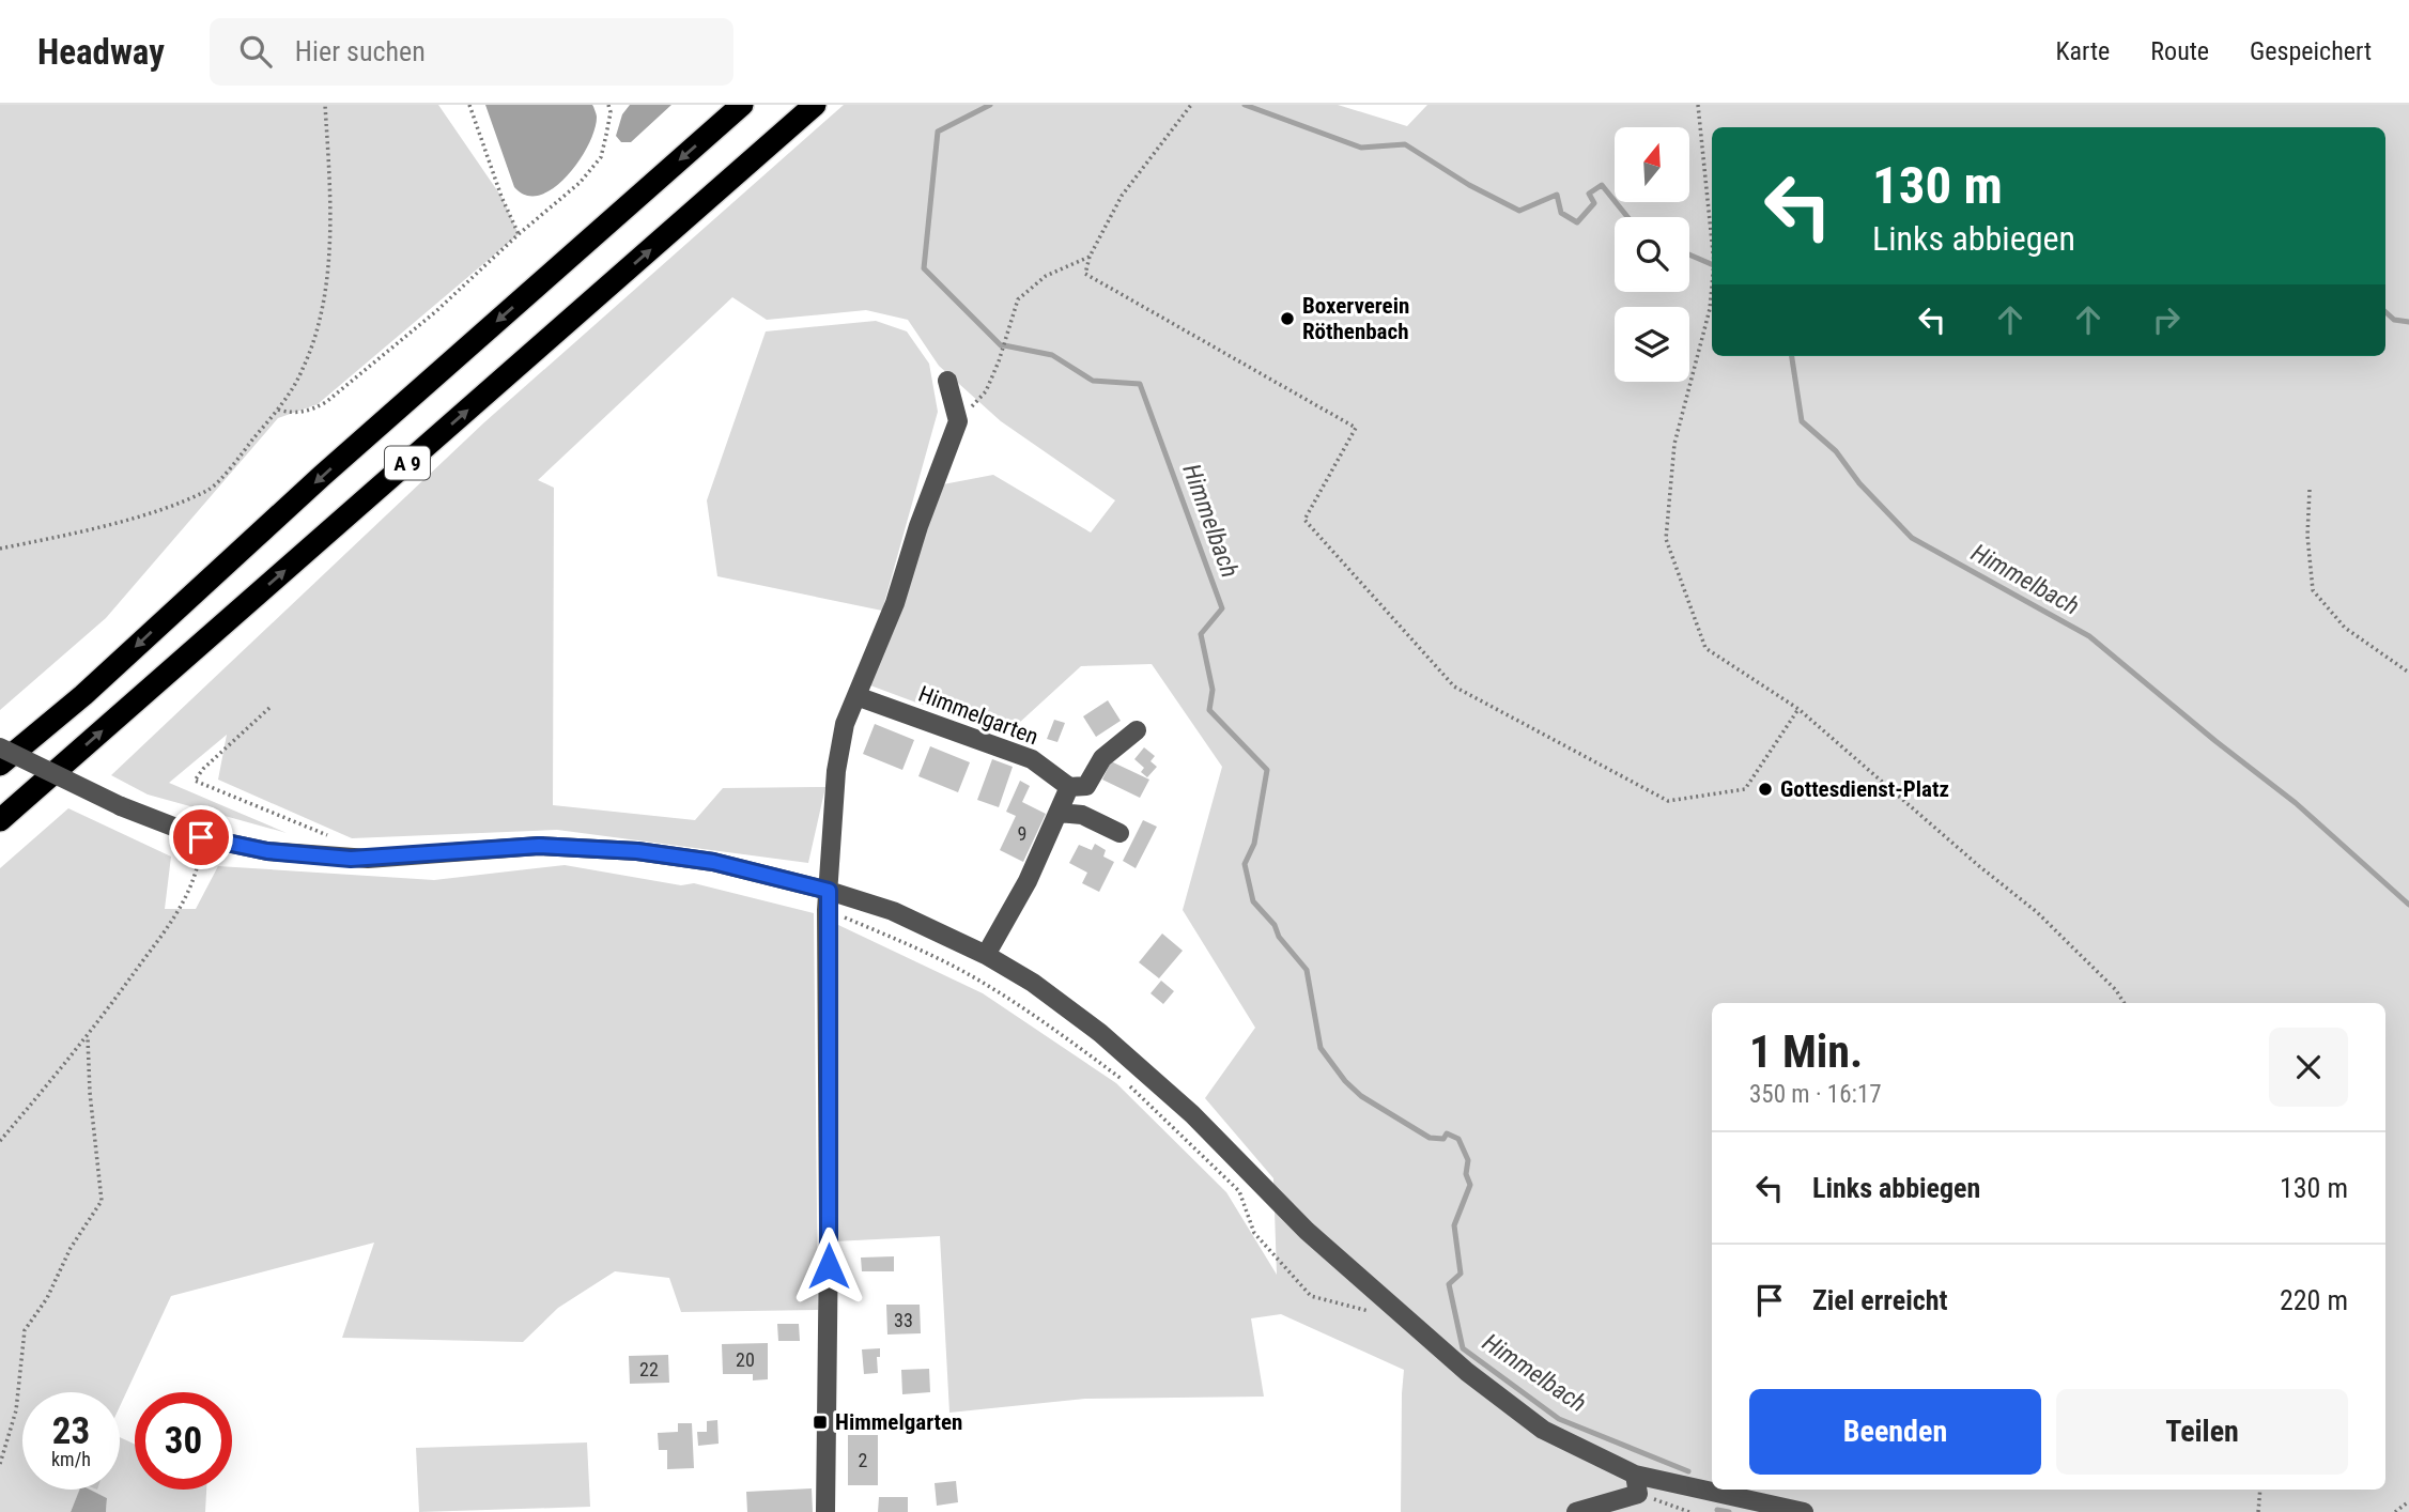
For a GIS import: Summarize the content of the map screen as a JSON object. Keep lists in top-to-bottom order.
{
  "streets": {
    "highway": ["A 9"],
    "street": ["Himmelgarten"]
  },
  "water": ["Himmelbach"],
  "places": {
    "other": ["Boxerverein Röthenbach", "Gottesdienst-Platz"],
    "transit": ["Himmelgarten"]
  },
  "house_numbers": [
    "9",
    "33",
    "20",
    "22",
    "2"
  ],
  "north": "top",
  "page": {
    "header": "Headway",
    "search": "Hier suchen",
    "nav": ["Karte", "Route", "Gespeichert"],
    "turn": ["130 m", "Links abbiegen"],
    "heading": ["1 Min.", "350 m · 16:17"],
    "list": [
      {
        "name": "Links abbiegen",
        "value": "130 m"
      },
      {
        "name": "Ziel erreicht",
        "value": "220 m"
      }
    ],
    "buttons": ["Beenden", "Teilen"],
    "speed": "23 km/h",
    "limit": "30"
  }
}
